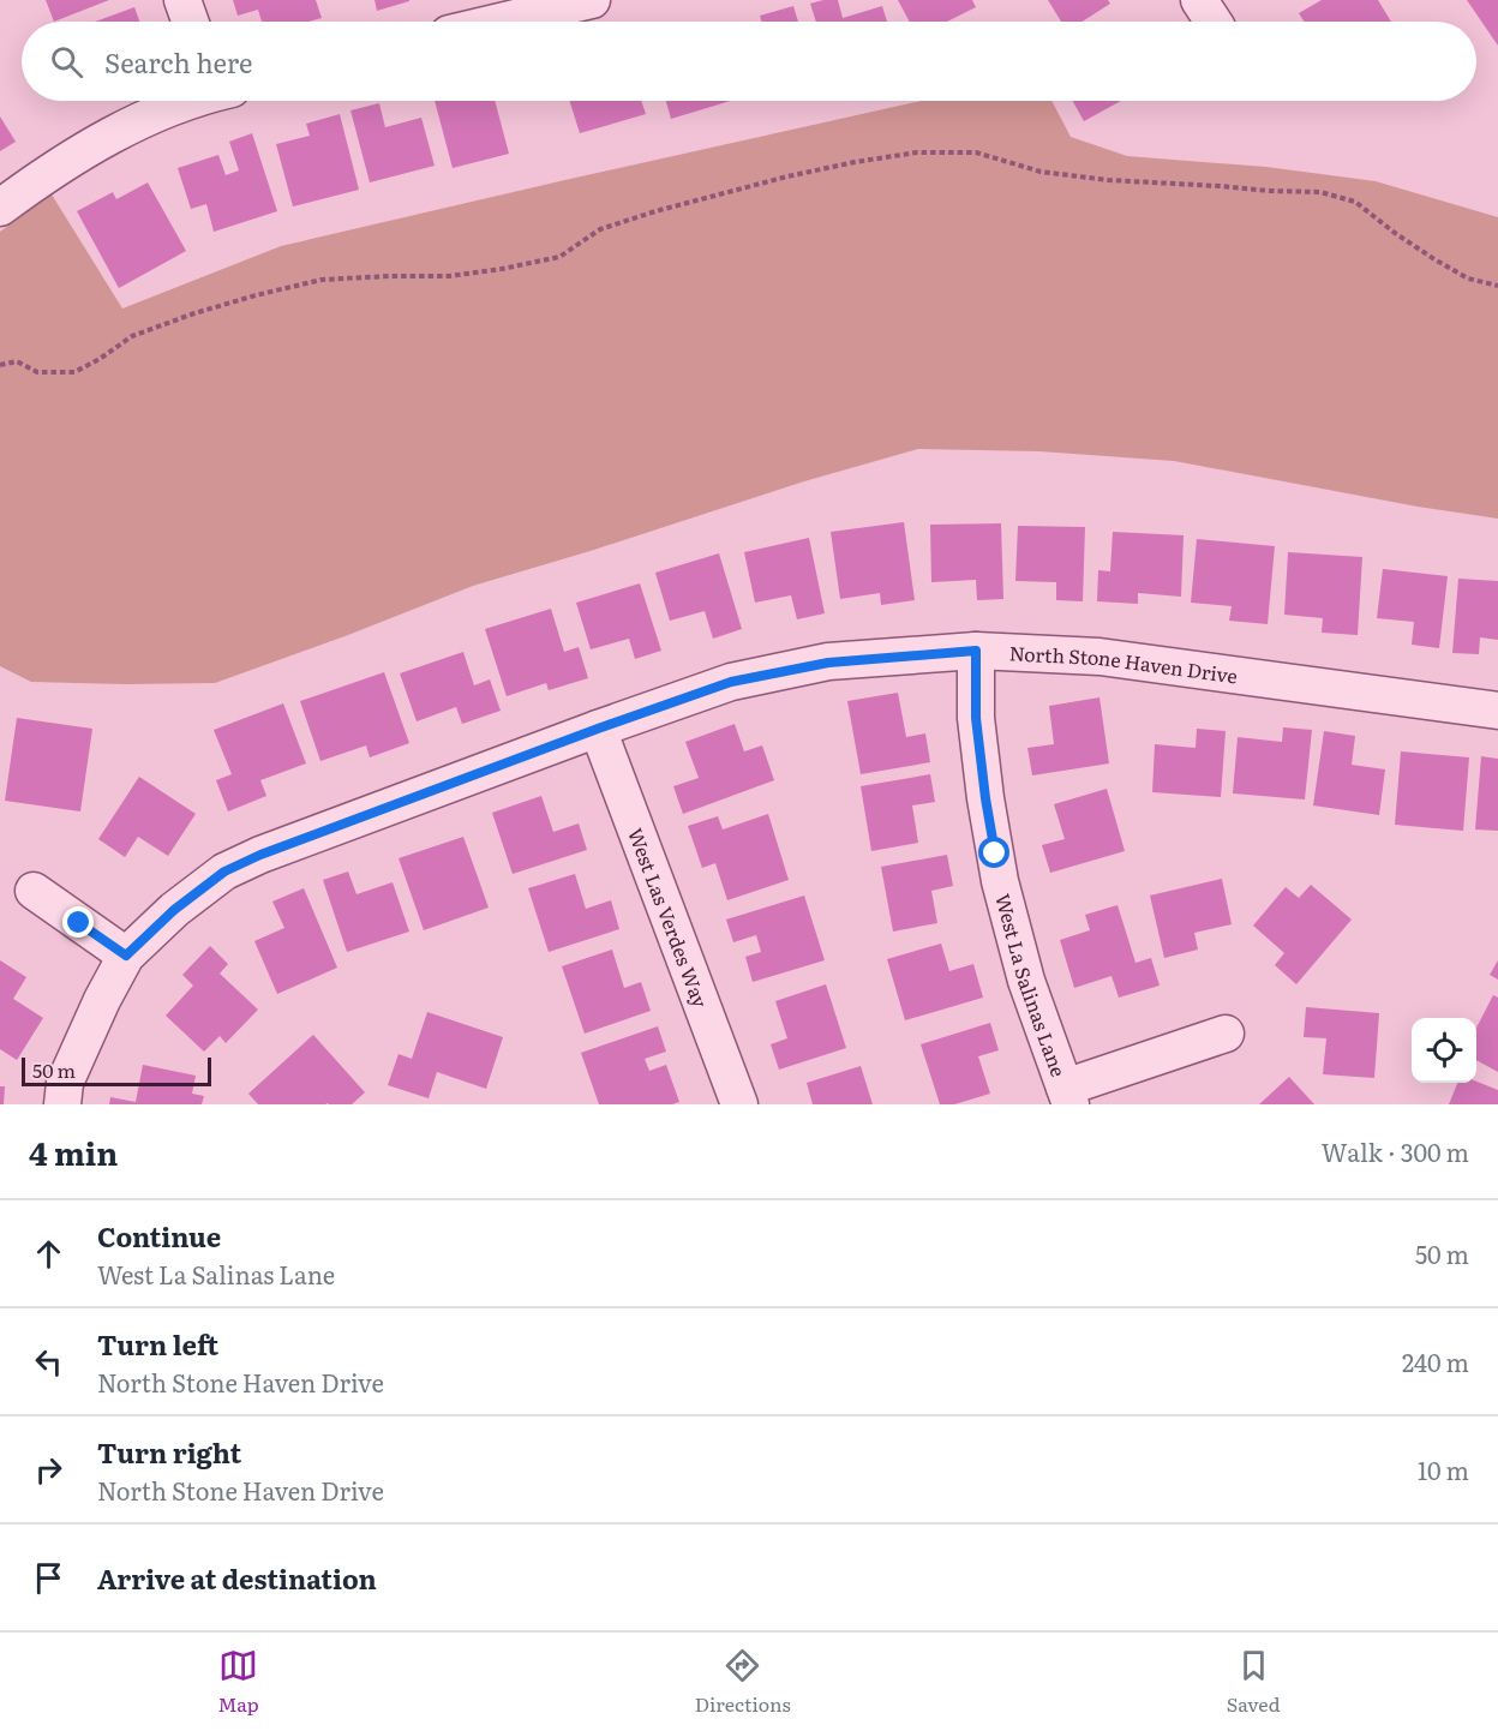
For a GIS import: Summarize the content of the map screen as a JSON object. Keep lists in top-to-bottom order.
{
  "streets": {
    "street": ["North Stone Haven Drive", "West Las Verdes Way", "West La Salinas Lane"]
  },
  "crossings": [
    ["North Stone Haven Drive", "West Las Verdes Way"],
    ["North Stone Haven Drive", "West La Salinas Lane"]
  ],
  "scale_bar": "50 m",
  "page": {
    "search": "Search here",
    "scale": "50 m",
    "heading": ["4 min", "Walk · 300 m"],
    "list": [
      ["Continue", "West La Salinas Lane", "50 m"],
      ["Turn left", "North Stone Haven Drive", "240 m"],
      ["Turn right", "North Stone Haven Drive", "10 m"],
      "Arrive at destination"
    ],
    "nav": ["Map", "Directions", "Saved"]
  }
}
